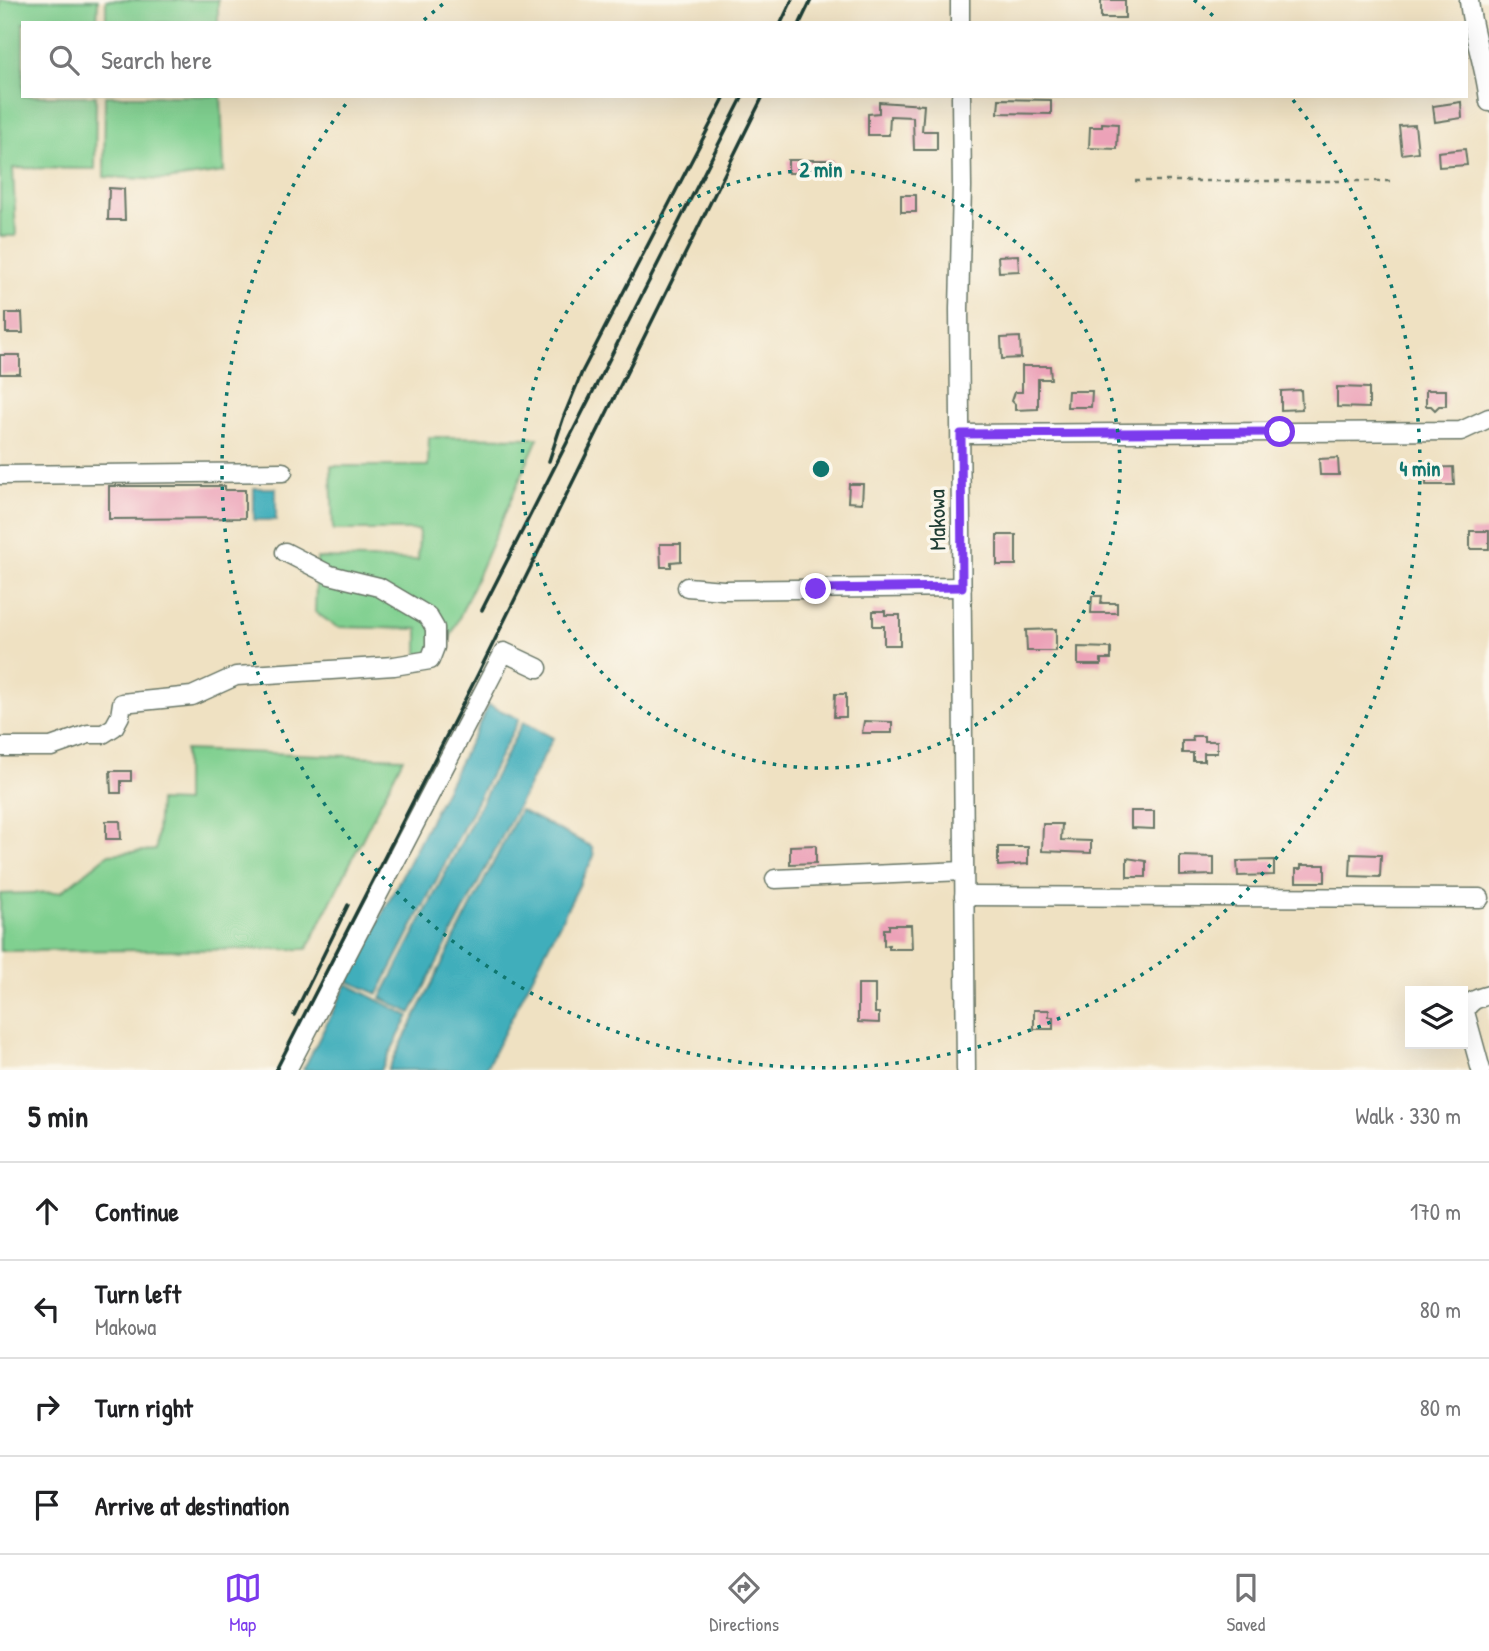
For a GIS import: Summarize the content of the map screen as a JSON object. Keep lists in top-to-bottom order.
{
  "streets": {
    "street": ["Makowa"]
  },
  "page": {
    "search": "Search here",
    "heading": ["5 min", "Walk · 330 m"],
    "list": [
      ["Continue", "170 m"],
      ["Turn left", "Makowa", "80 m"],
      ["Turn right", "80 m"],
      "Arrive at destination"
    ],
    "nav": ["Map", "Directions", "Saved"]
  },
  "rings": ["2 min", "4 min"]
}
